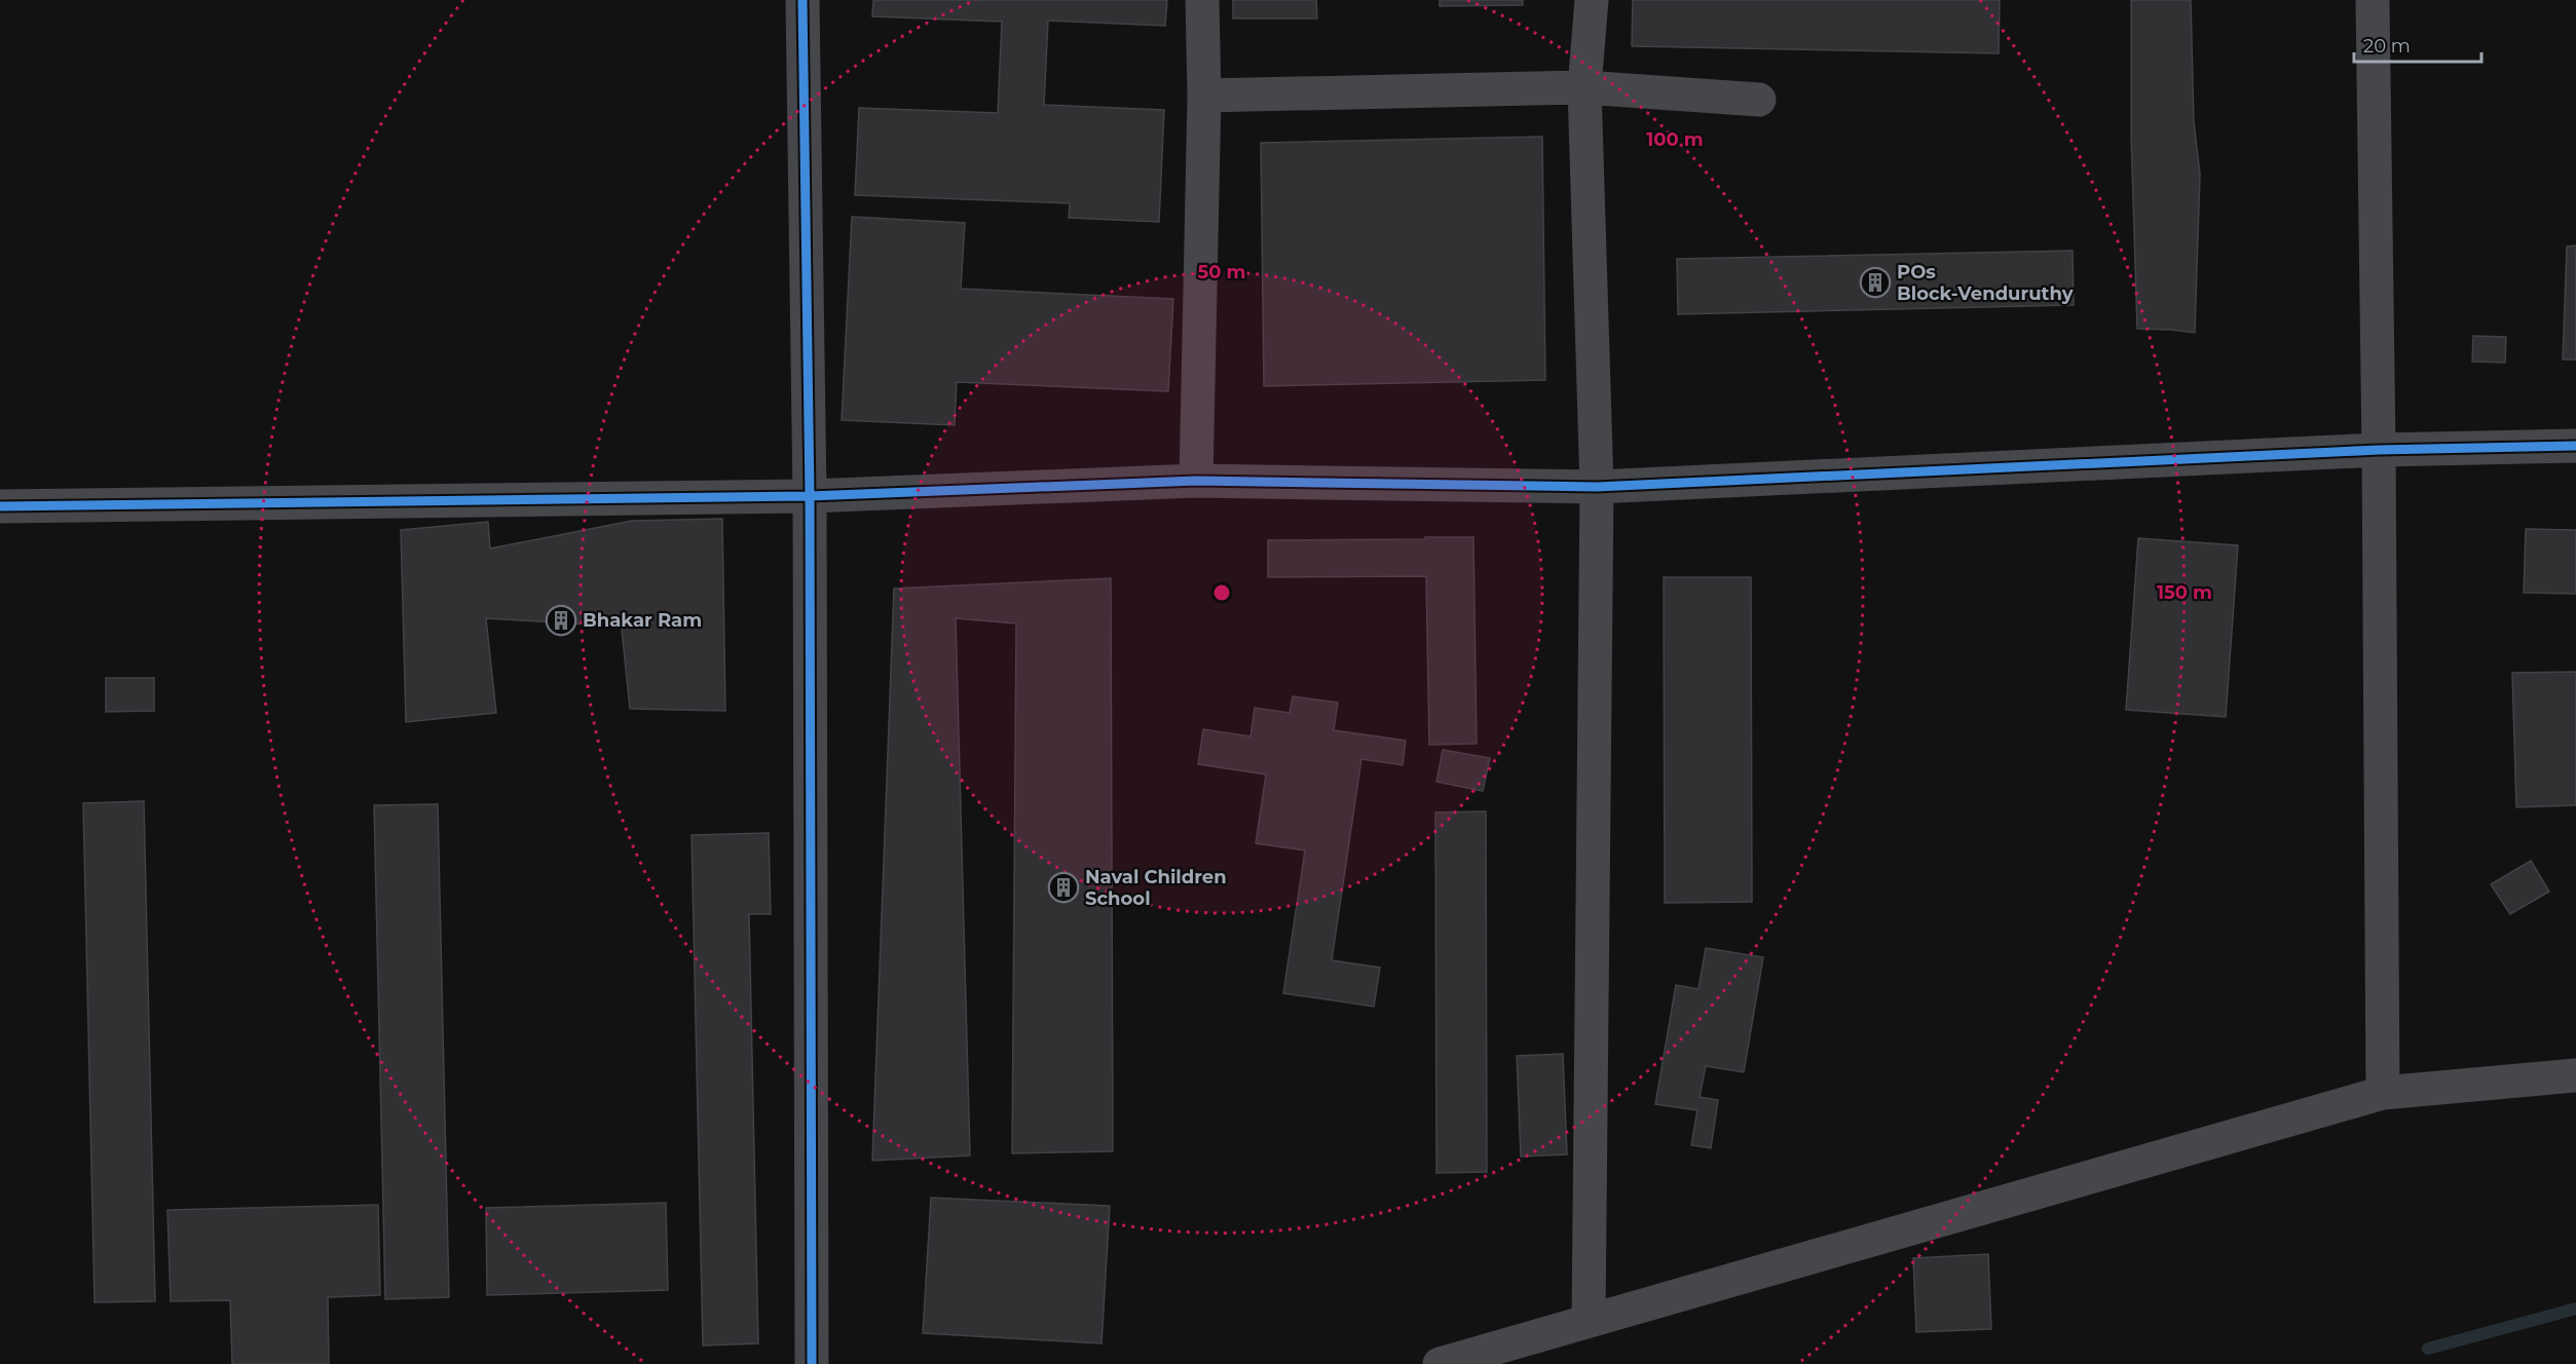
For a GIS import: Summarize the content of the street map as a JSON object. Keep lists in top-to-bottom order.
{
  "places": {
    "building": ["POs Block-Venduruthy", "Bhakar Ram", "Naval Children School"]
  },
  "scale_bar": "20 m",
  "rings": ["100 m", "50 m", "150 m"]
}
